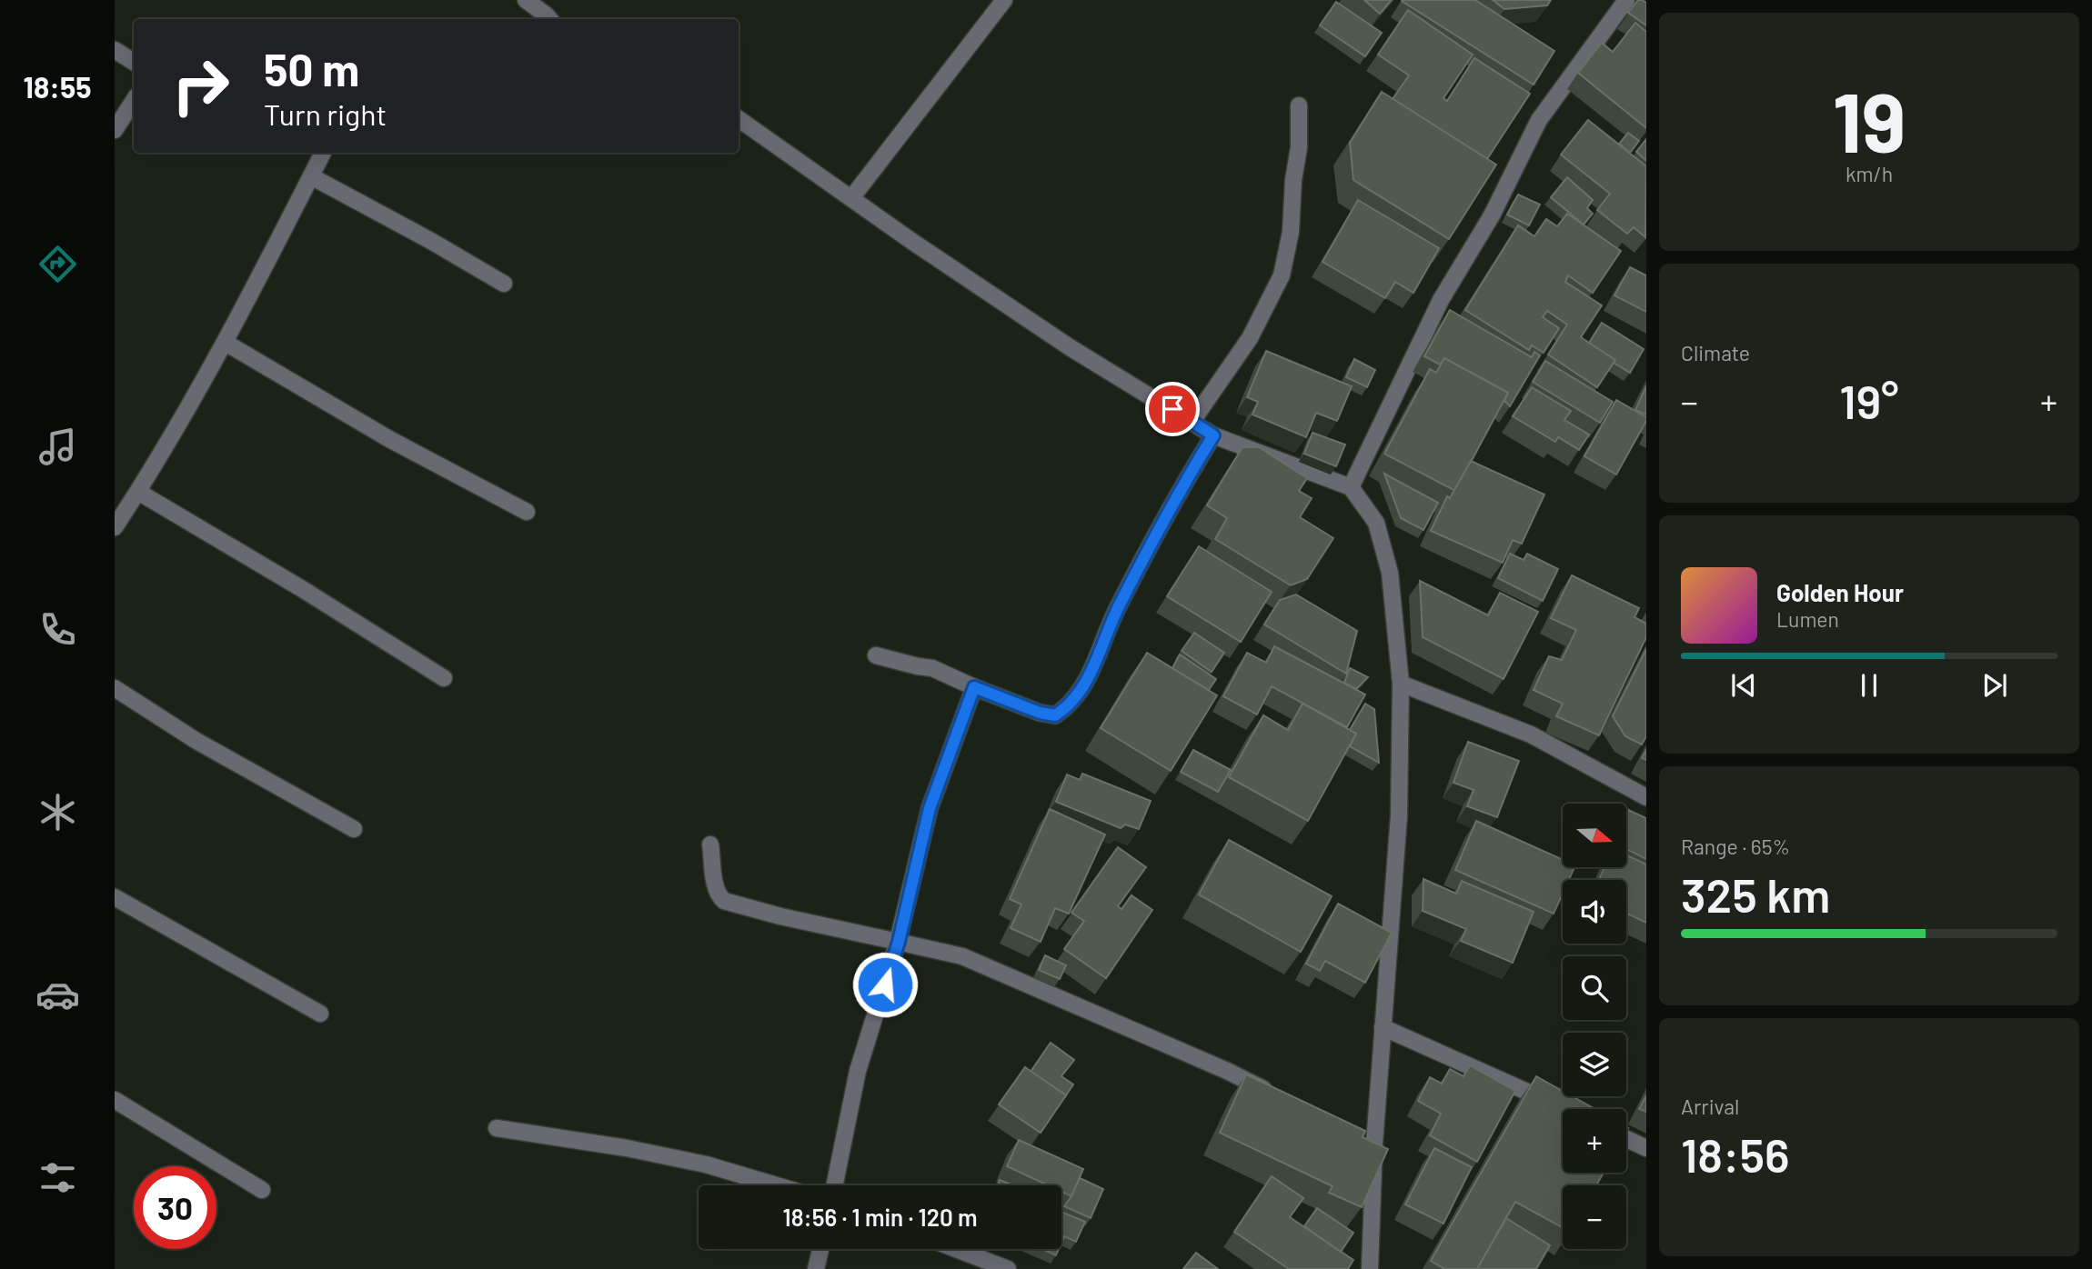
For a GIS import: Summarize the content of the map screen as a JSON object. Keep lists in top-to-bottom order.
{
  "north": "right",
  "page": {
    "tabs": "18:55",
    "tile": [
      ["19", "km/h"],
      "Climate",
      ["Range · 65%", "325 km"],
      ["Arrival", "18:56"]
    ],
    "turn": ["50 m", "Turn right"],
    "heat": ["−", "19°", "+"],
    "song": ["Golden Hour", "Lumen"],
    "map_buttons": ["+", "−"],
    "limit": "30",
    "trip": "18:56 · 1 min · 120 m"
  }
}
